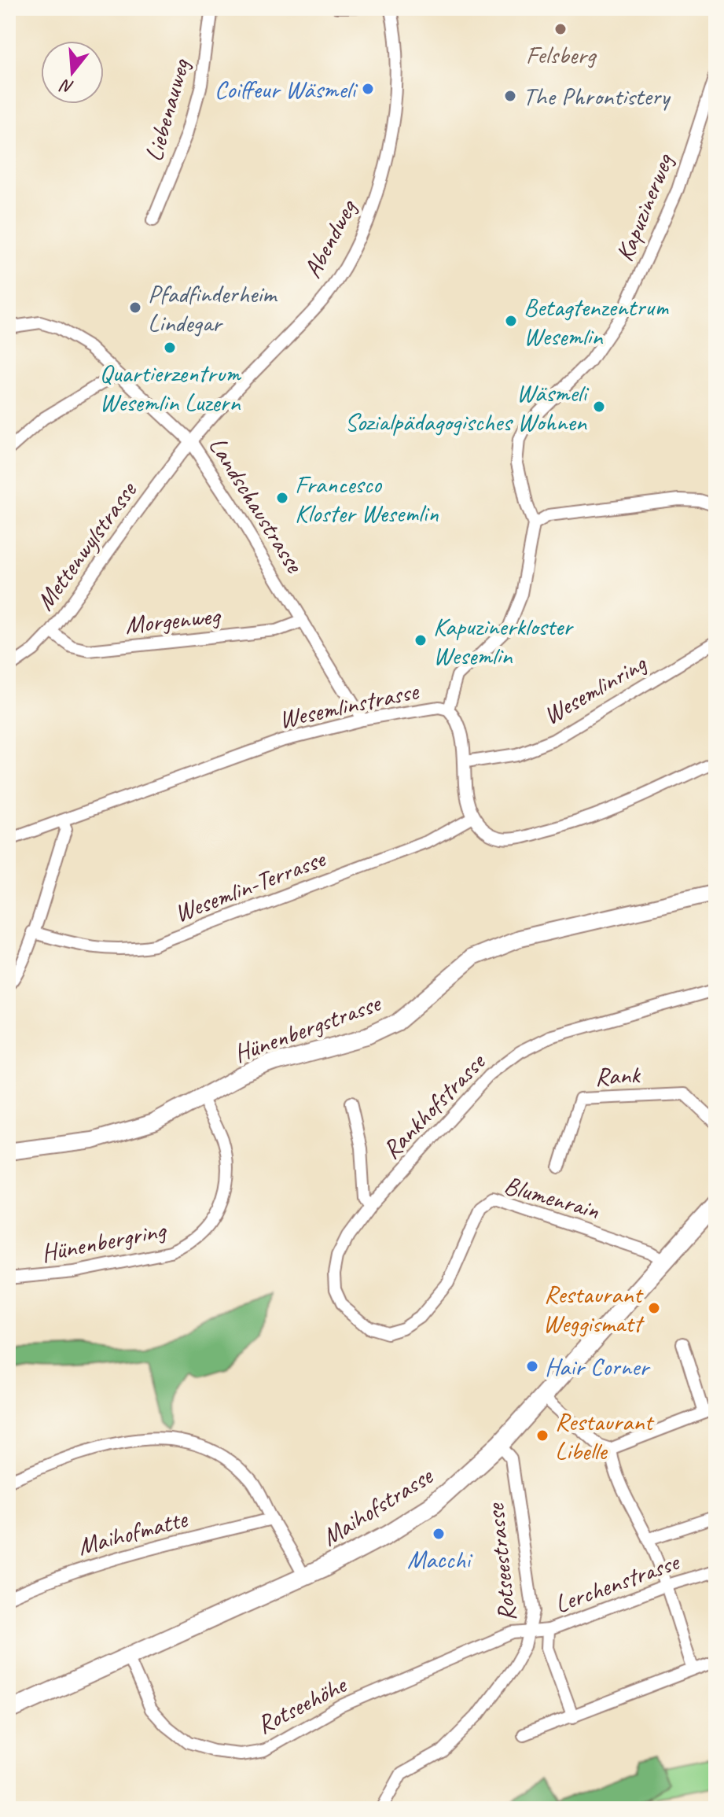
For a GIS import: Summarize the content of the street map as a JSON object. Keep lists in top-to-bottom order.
{
  "streets": {
    "main road": ["Maihofstrasse"],
    "street": [
      "Liebenauweg",
      "Kapuzinerweg",
      "Abendweg",
      "Landschaustrasse",
      "Mettenwylstrasse",
      "Morgenweg",
      "Wesemlinring",
      "Wesemlinstrasse",
      "Wesemlin-Terrasse",
      "Hünenbergstrasse",
      "Rank",
      "Rankhofstrasse",
      "Blumenrain",
      "Hünenbergring",
      "Maihofmatte",
      "Rotseestrasse",
      "Lerchenstrasse",
      "Rotseehöhe"
    ]
  },
  "crossings": [
    ["Kapuzinerweg", "Wesemlinstrasse"],
    ["Abendweg", "Landschaustrasse"],
    ["Abendweg", "Mettenwylstrasse"],
    ["Landschaustrasse", "Mettenwylstrasse"],
    ["Landschaustrasse", "Morgenweg"],
    ["Landschaustrasse", "Wesemlinstrasse"],
    ["Mettenwylstrasse", "Morgenweg"],
    ["Wesemlinring", "Wesemlinstrasse"],
    ["Wesemlinstrasse", "Wesemlin-Terrasse"],
    ["Hünenbergstrasse", "Hünenbergring"],
    ["Rankhofstrasse", "Blumenrain"],
    ["Blumenrain", "Maihofstrasse"],
    ["Maihofstrasse", "Rotseestrasse"],
    ["Maihofstrasse", "Rotseehöhe"],
    ["Rotseestrasse", "Lerchenstrasse"],
    ["Rotseestrasse", "Rotseehöhe"],
    ["Lerchenstrasse", "Rotseehöhe"]
  ],
  "places": [
    "Felsberg",
    "Coiffeur Wäsmeli",
    "The Phrontistery",
    "Pfadfinderheim Lindegar",
    "Betagtenzentrum Wesemlin",
    "Quartierzentrum Wesemlin Luzern",
    "Wäsmeli Sozialpädagogisches Wohnen",
    "Francesco Kloster Wesemlin",
    "Kapuzinerkloster Wesemlin",
    "Restaurant Weggismatt",
    "Hair Corner",
    "Restaurant Libelle",
    "Macchi"
  ],
  "north": "bottom"
}
